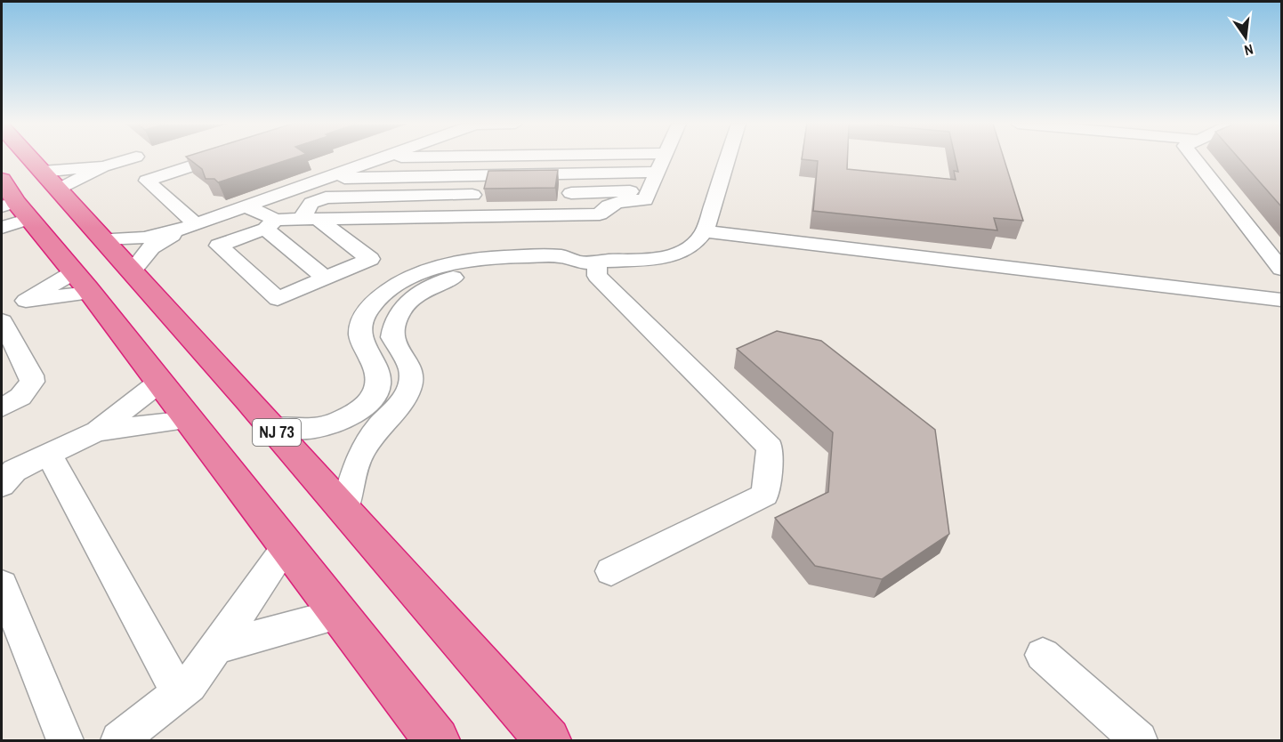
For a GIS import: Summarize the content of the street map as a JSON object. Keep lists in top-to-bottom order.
{
  "streets": {
    "highway": ["NJ 73"]
  },
  "north": "bottom"
}
